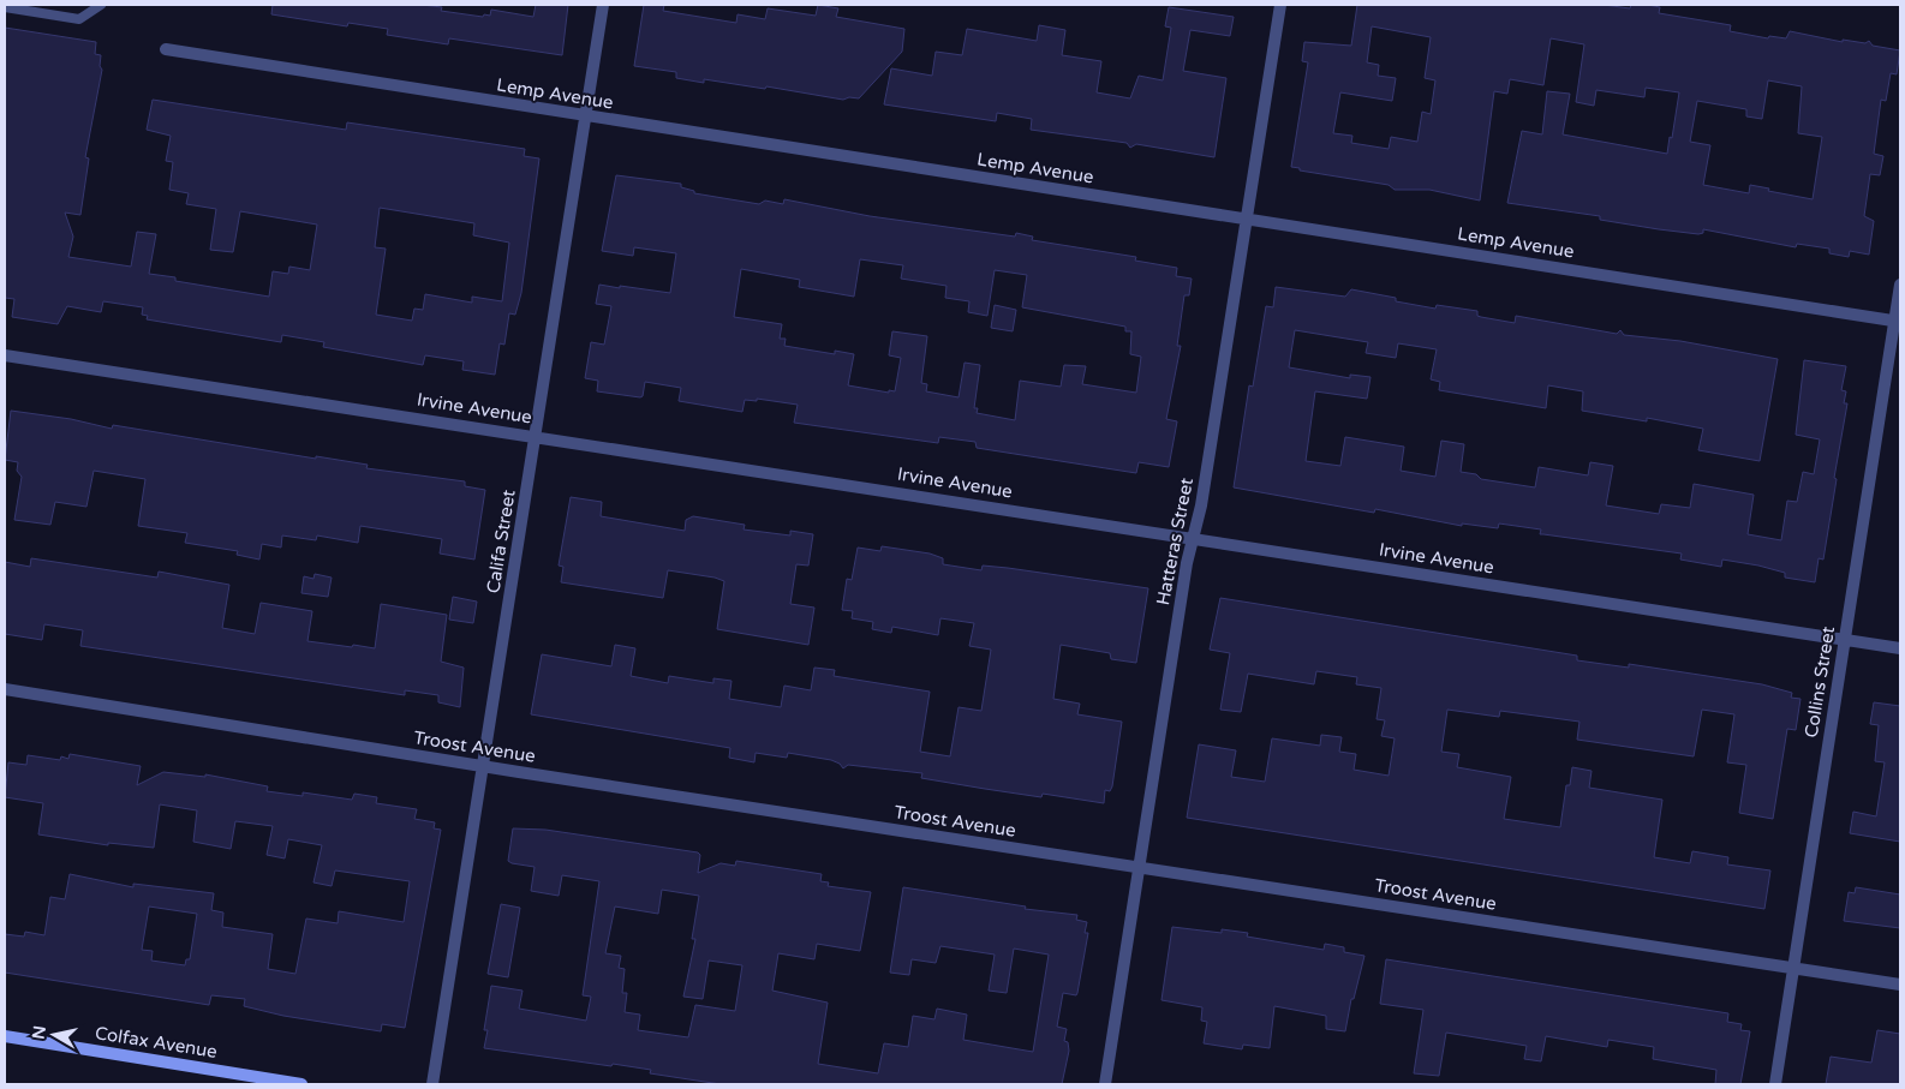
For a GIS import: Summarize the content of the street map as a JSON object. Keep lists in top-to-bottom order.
{
  "streets": {
    "main road": ["Colfax Avenue"],
    "street": [
      "Lemp Avenue",
      "Irvine Avenue",
      "Califa Street",
      "Hatteras Street",
      "Collins Street",
      "Troost Avenue"
    ]
  },
  "crossings": [
    ["Lemp Avenue", "Califa Street"],
    ["Lemp Avenue", "Hatteras Street"],
    ["Lemp Avenue", "Collins Street"],
    ["Irvine Avenue", "Califa Street"],
    ["Irvine Avenue", "Hatteras Street"],
    ["Irvine Avenue", "Collins Street"],
    ["Califa Street", "Troost Avenue"],
    ["Hatteras Street", "Troost Avenue"],
    ["Collins Street", "Troost Avenue"]
  ],
  "north": "left"
}
